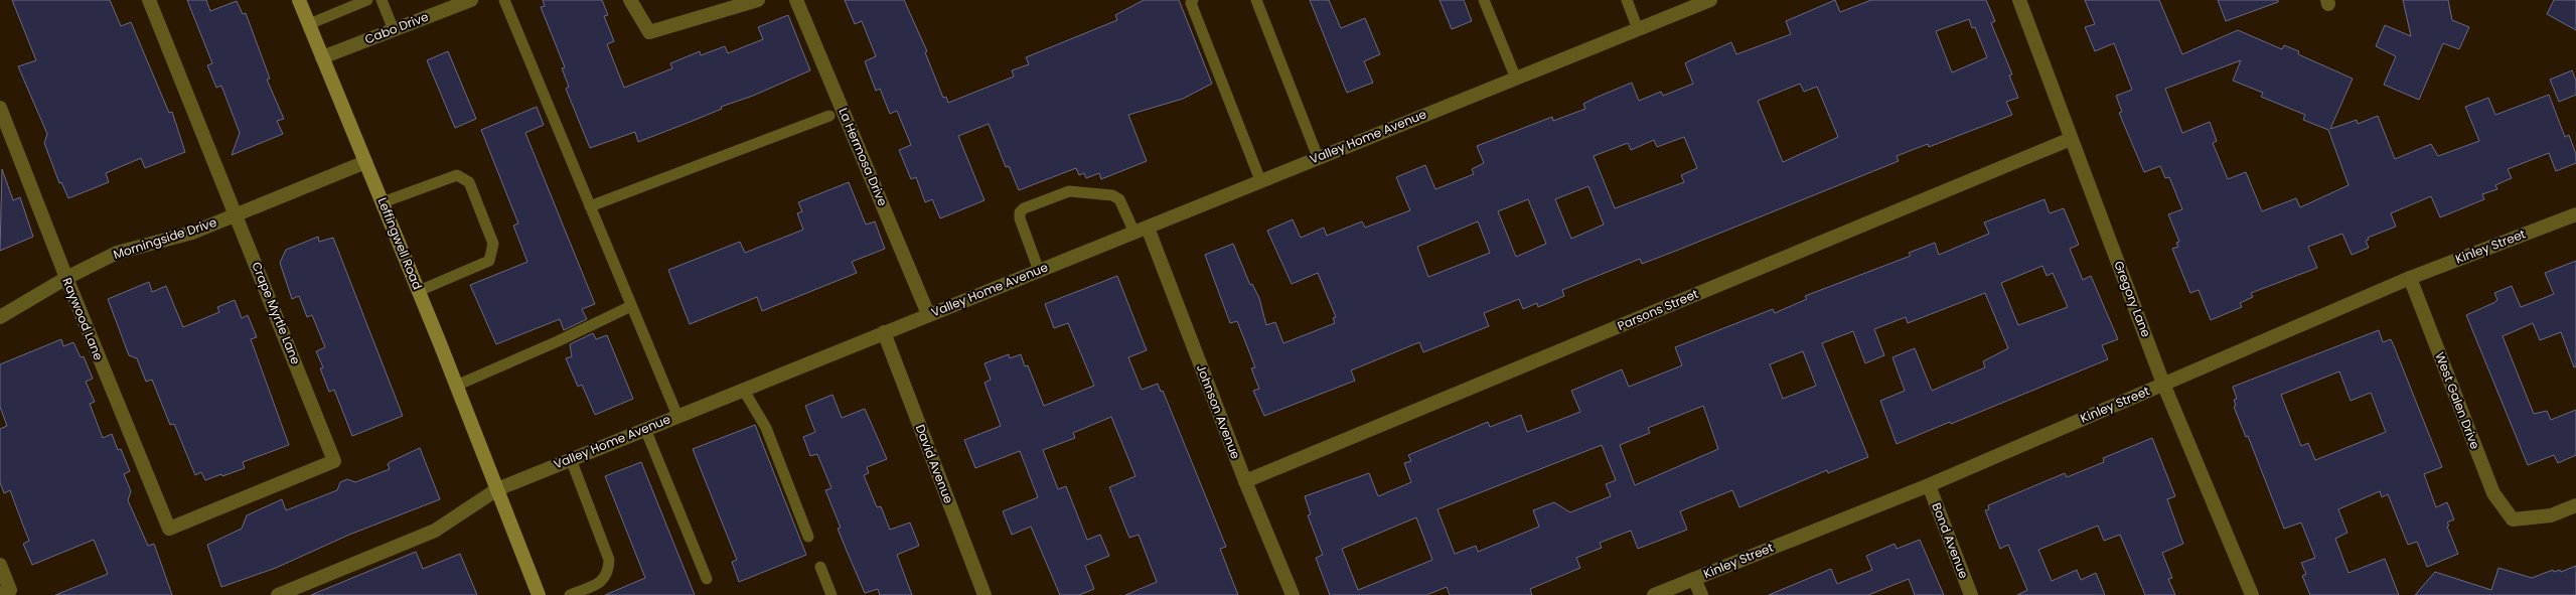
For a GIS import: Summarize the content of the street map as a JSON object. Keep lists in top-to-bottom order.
{
  "streets": {
    "main road": ["Leffingwell Road"],
    "street": [
      "Cabo Drive",
      "Valley Home Avenue",
      "La Hermosa Drive",
      "Morningside Drive",
      "Kinley Street",
      "Gregory Lane",
      "Parsons Street",
      "Crape Myrtle Lane",
      "Raywood Lane",
      "West Galen Drive",
      "Johnson Avenue",
      "David Avenue",
      "Bond Avenue"
    ]
  },
  "crossings": [
    ["Cabo Drive", "Leffingwell Road"],
    ["Valley Home Avenue", "La Hermosa Drive"],
    ["Valley Home Avenue", "Leffingwell Road"],
    ["Valley Home Avenue", "Johnson Avenue"],
    ["Valley Home Avenue", "David Avenue"],
    ["Morningside Drive", "Leffingwell Road"],
    ["Morningside Drive", "Crape Myrtle Lane"],
    ["Morningside Drive", "Raywood Lane"],
    ["Kinley Street", "Gregory Lane"],
    ["Kinley Street", "West Galen Drive"],
    ["Kinley Street", "Bond Avenue"],
    ["Gregory Lane", "Parsons Street"],
    ["Parsons Street", "Johnson Avenue"],
    ["Crape Myrtle Lane", "Raywood Lane"]
  ]
}
